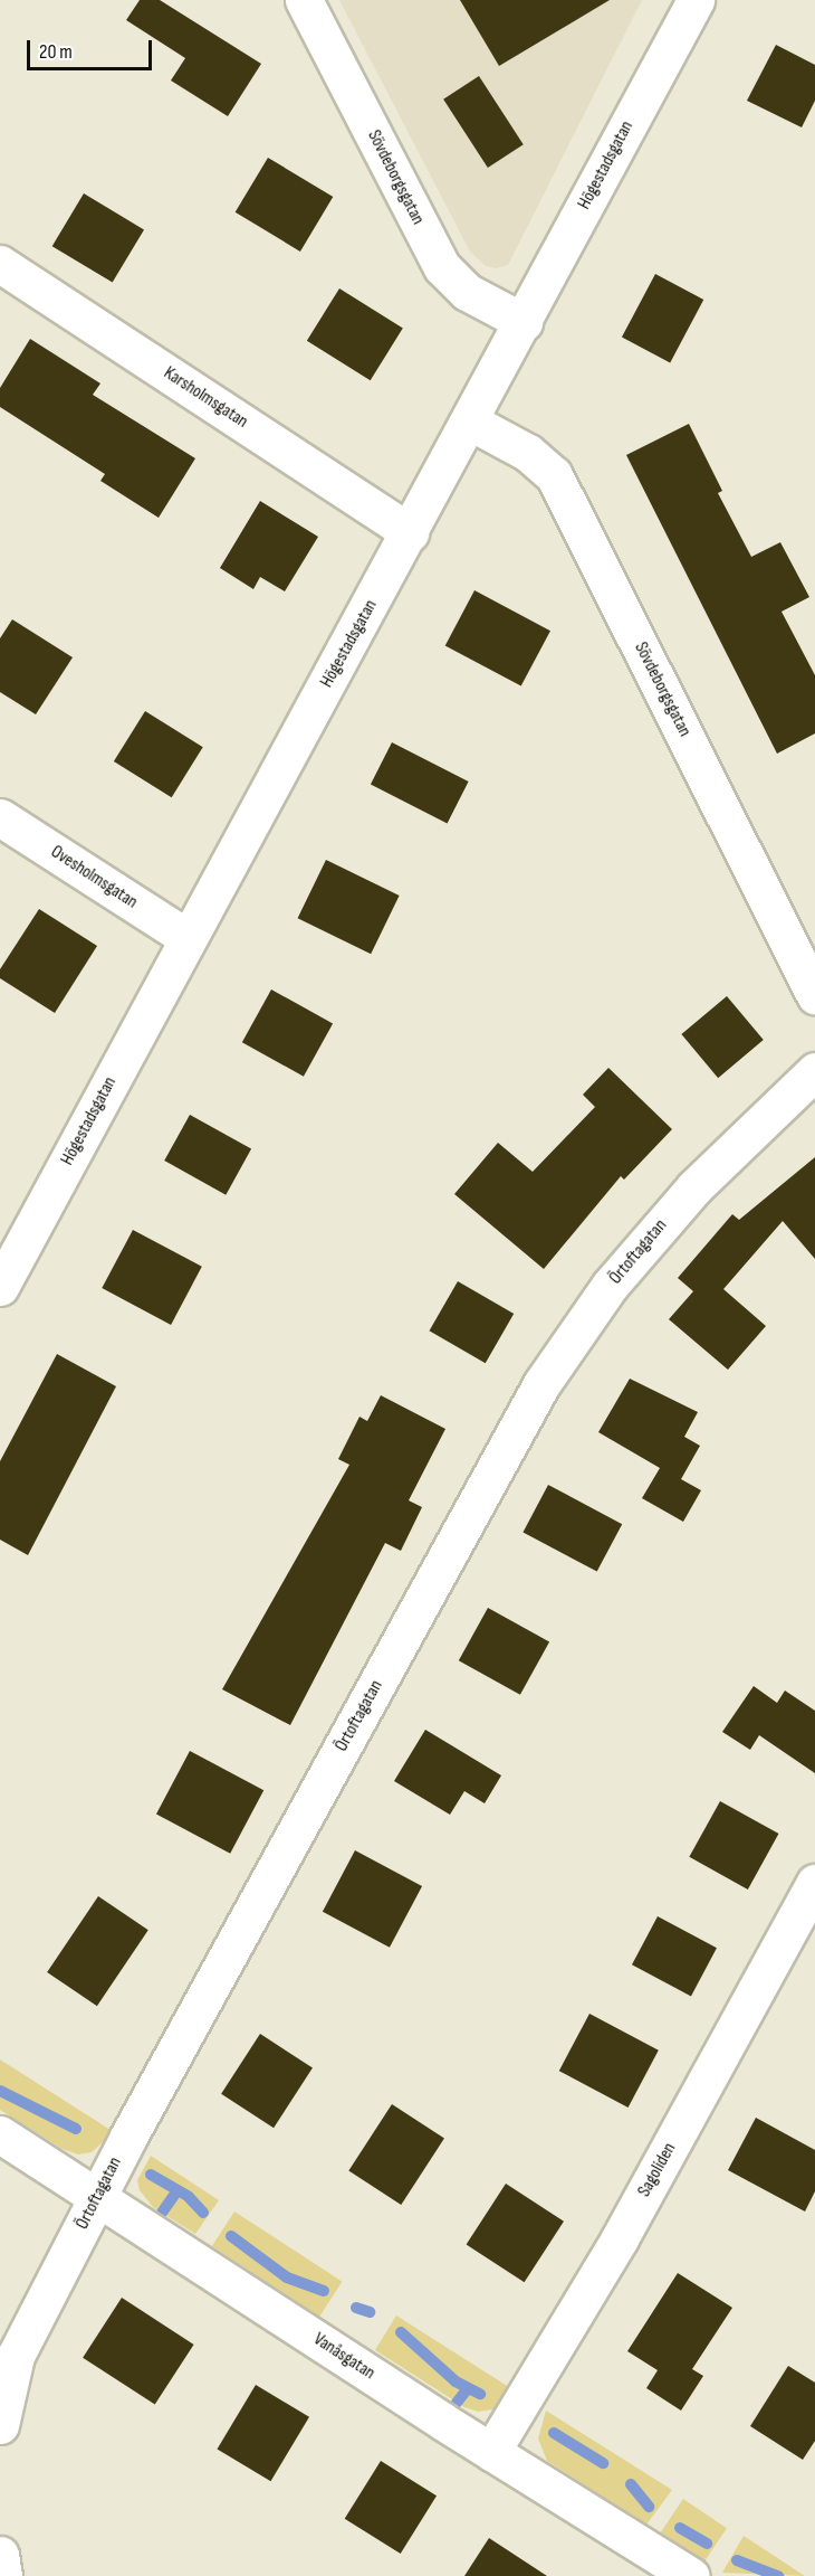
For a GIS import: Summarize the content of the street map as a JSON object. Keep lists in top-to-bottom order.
{
  "streets": {
    "street": [
      "Högestadsgatan",
      "Sövdeborgsgatan",
      "Karsholmsgatan",
      "Ovesholmsgatan",
      "Örtoftagatan",
      "Sagoliden",
      "Vanåsgatan"
    ]
  },
  "crossings": [
    ["Högestadsgatan", "Sövdeborgsgatan"],
    ["Högestadsgatan", "Karsholmsgatan"],
    ["Högestadsgatan", "Ovesholmsgatan"],
    ["Örtoftagatan", "Vanåsgatan"],
    ["Sagoliden", "Vanåsgatan"]
  ],
  "scale_bar": "20 m"
}
